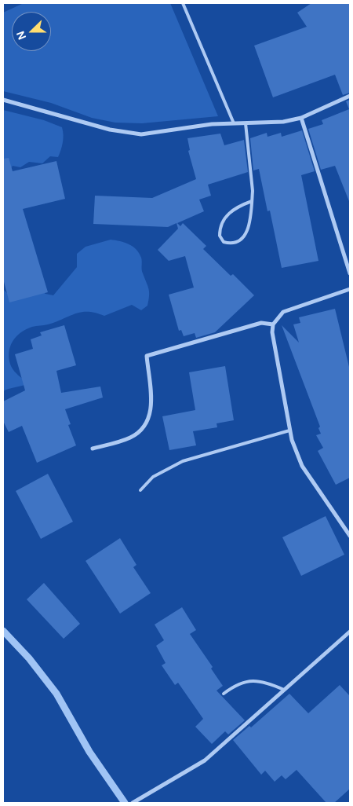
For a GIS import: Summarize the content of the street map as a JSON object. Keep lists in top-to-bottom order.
{
  "north": "left"
}
